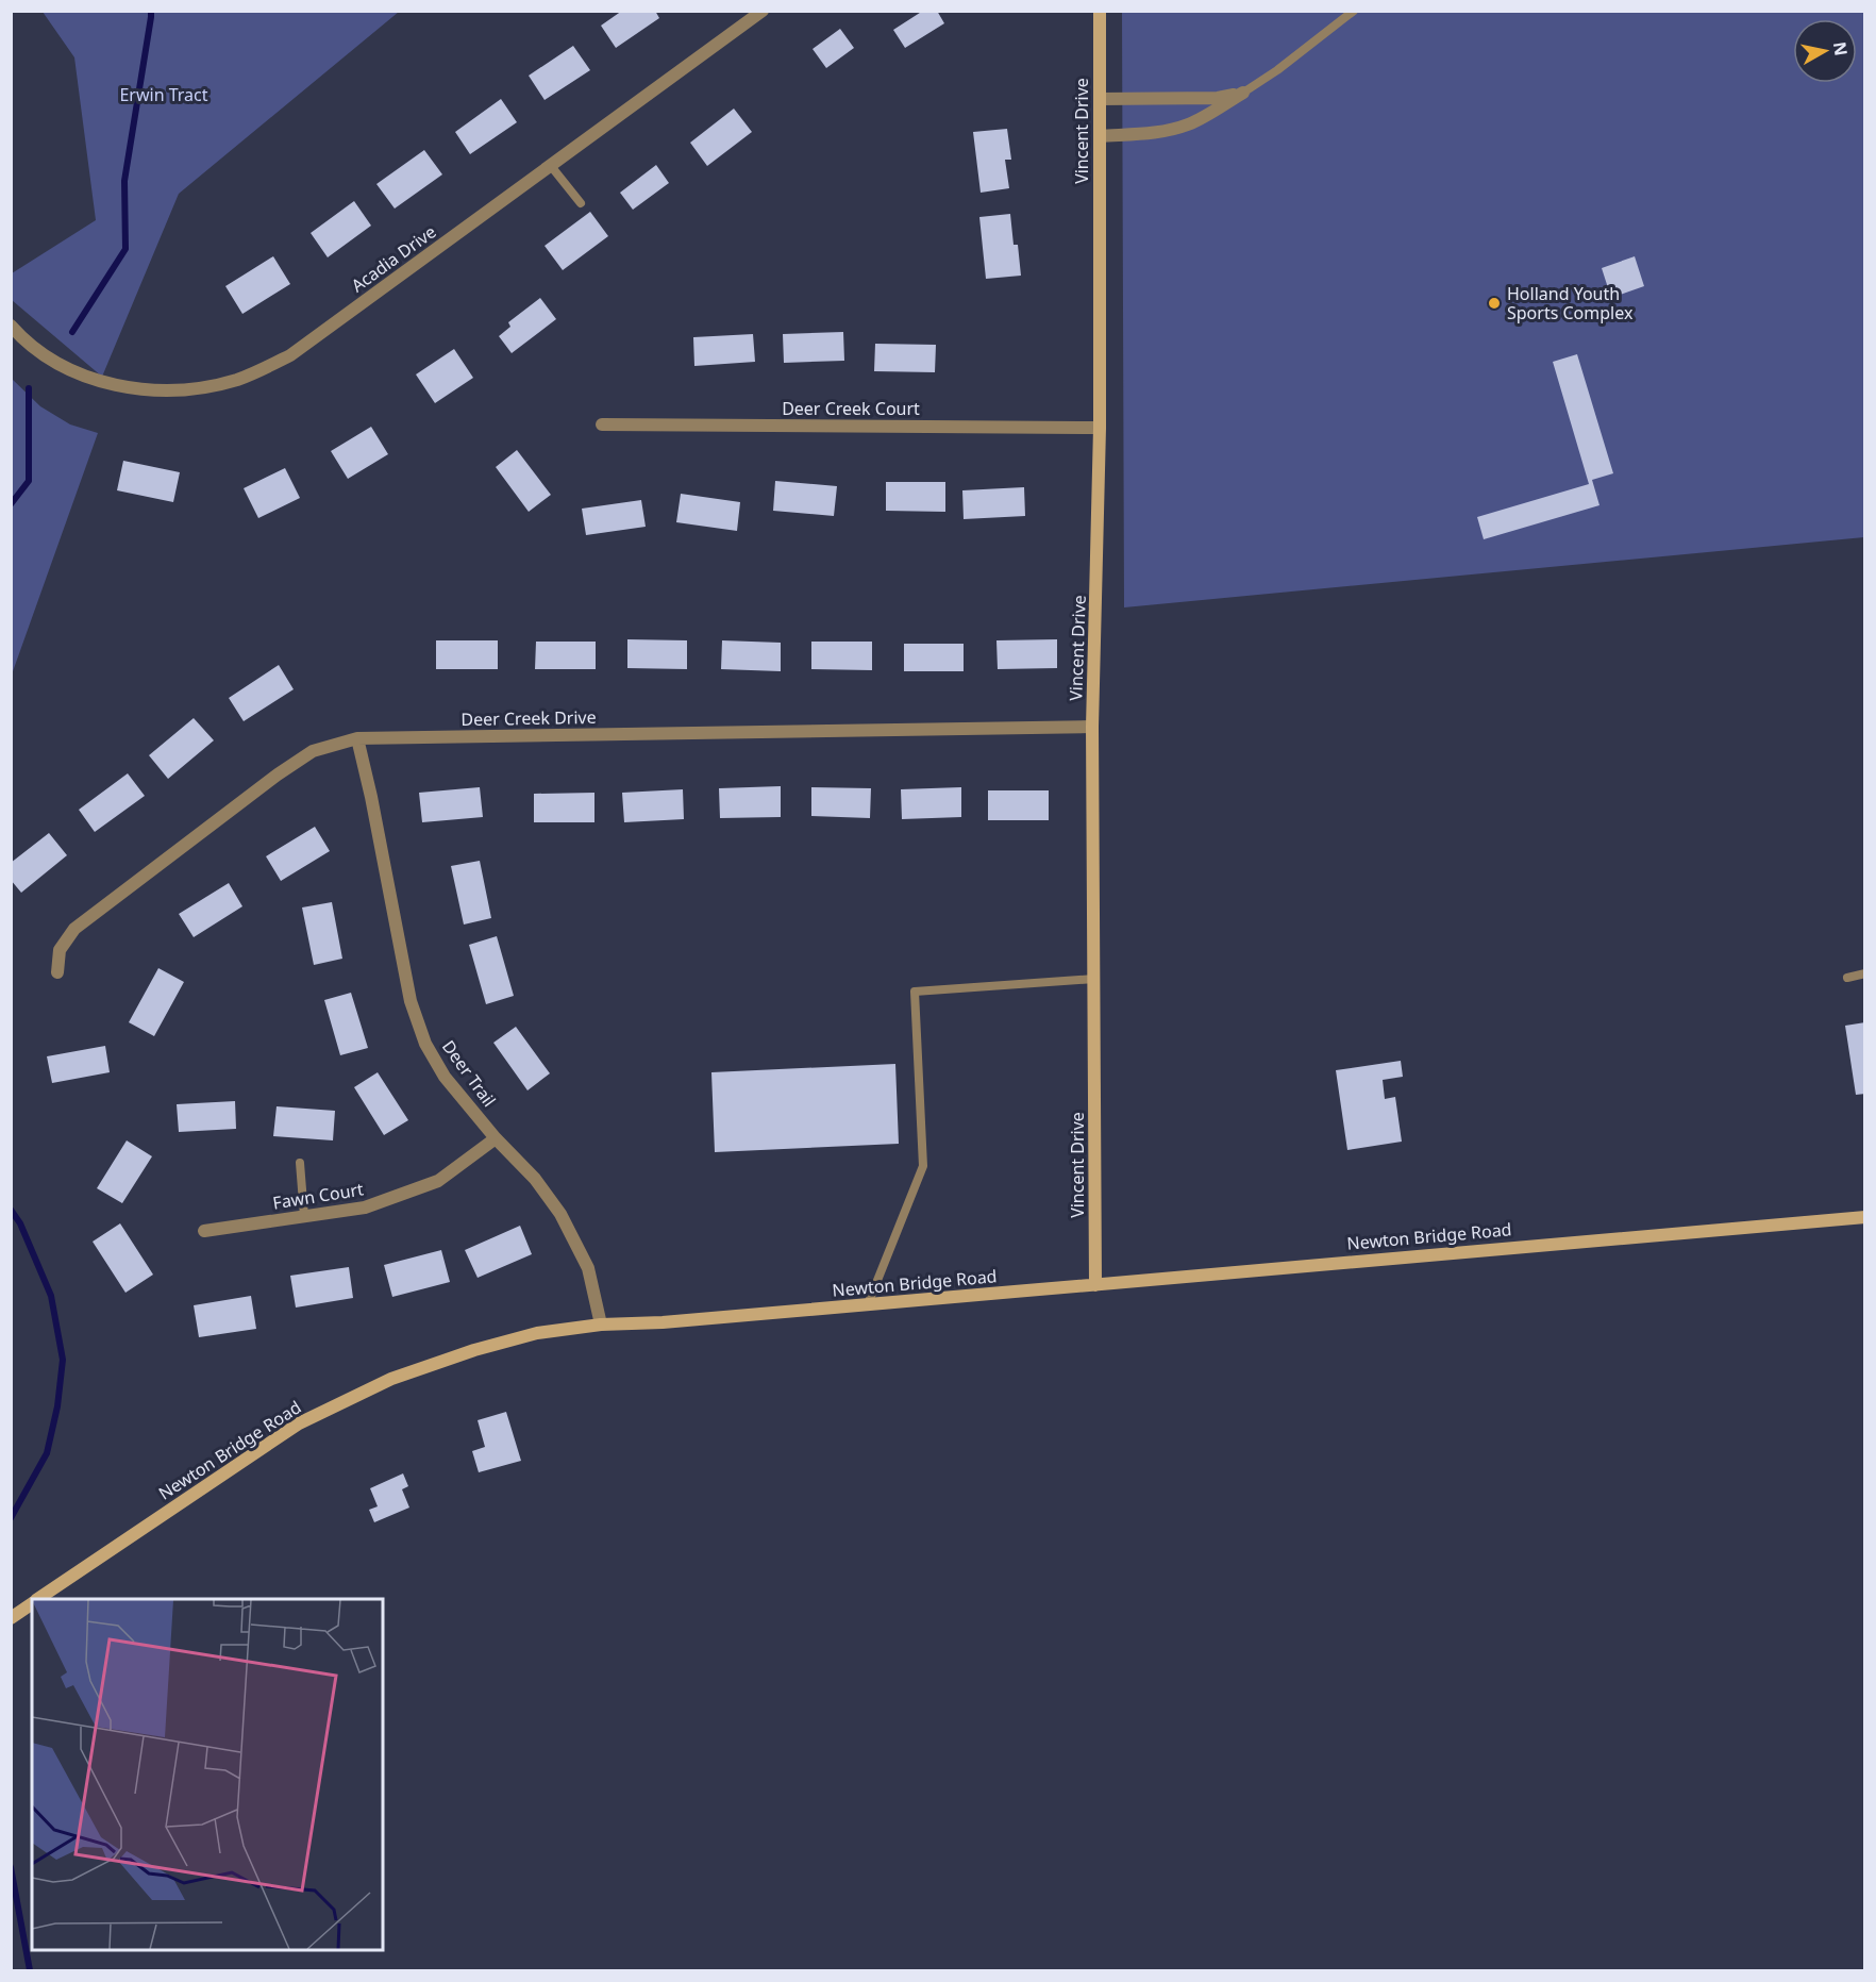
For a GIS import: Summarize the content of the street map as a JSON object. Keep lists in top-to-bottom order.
{
  "streets": {
    "main road": ["Vincent Drive", "Newton Bridge Road"],
    "street": [
      "Acadia Drive",
      "Deer Creek Court",
      "Deer Creek Drive",
      "Deer Trail",
      "Fawn Court"
    ]
  },
  "crossings": [
    ["Vincent Drive", "Deer Creek Court"],
    ["Vincent Drive", "Deer Creek Drive"],
    ["Vincent Drive", "Newton Bridge Road"],
    ["Deer Creek Drive", "Deer Trail"],
    ["Deer Trail", "Fawn Court"],
    ["Deer Trail", "Newton Bridge Road"]
  ],
  "parks": ["Erwin Tract"],
  "places": ["Holland Youth Sports Complex"],
  "north": "right"
}
